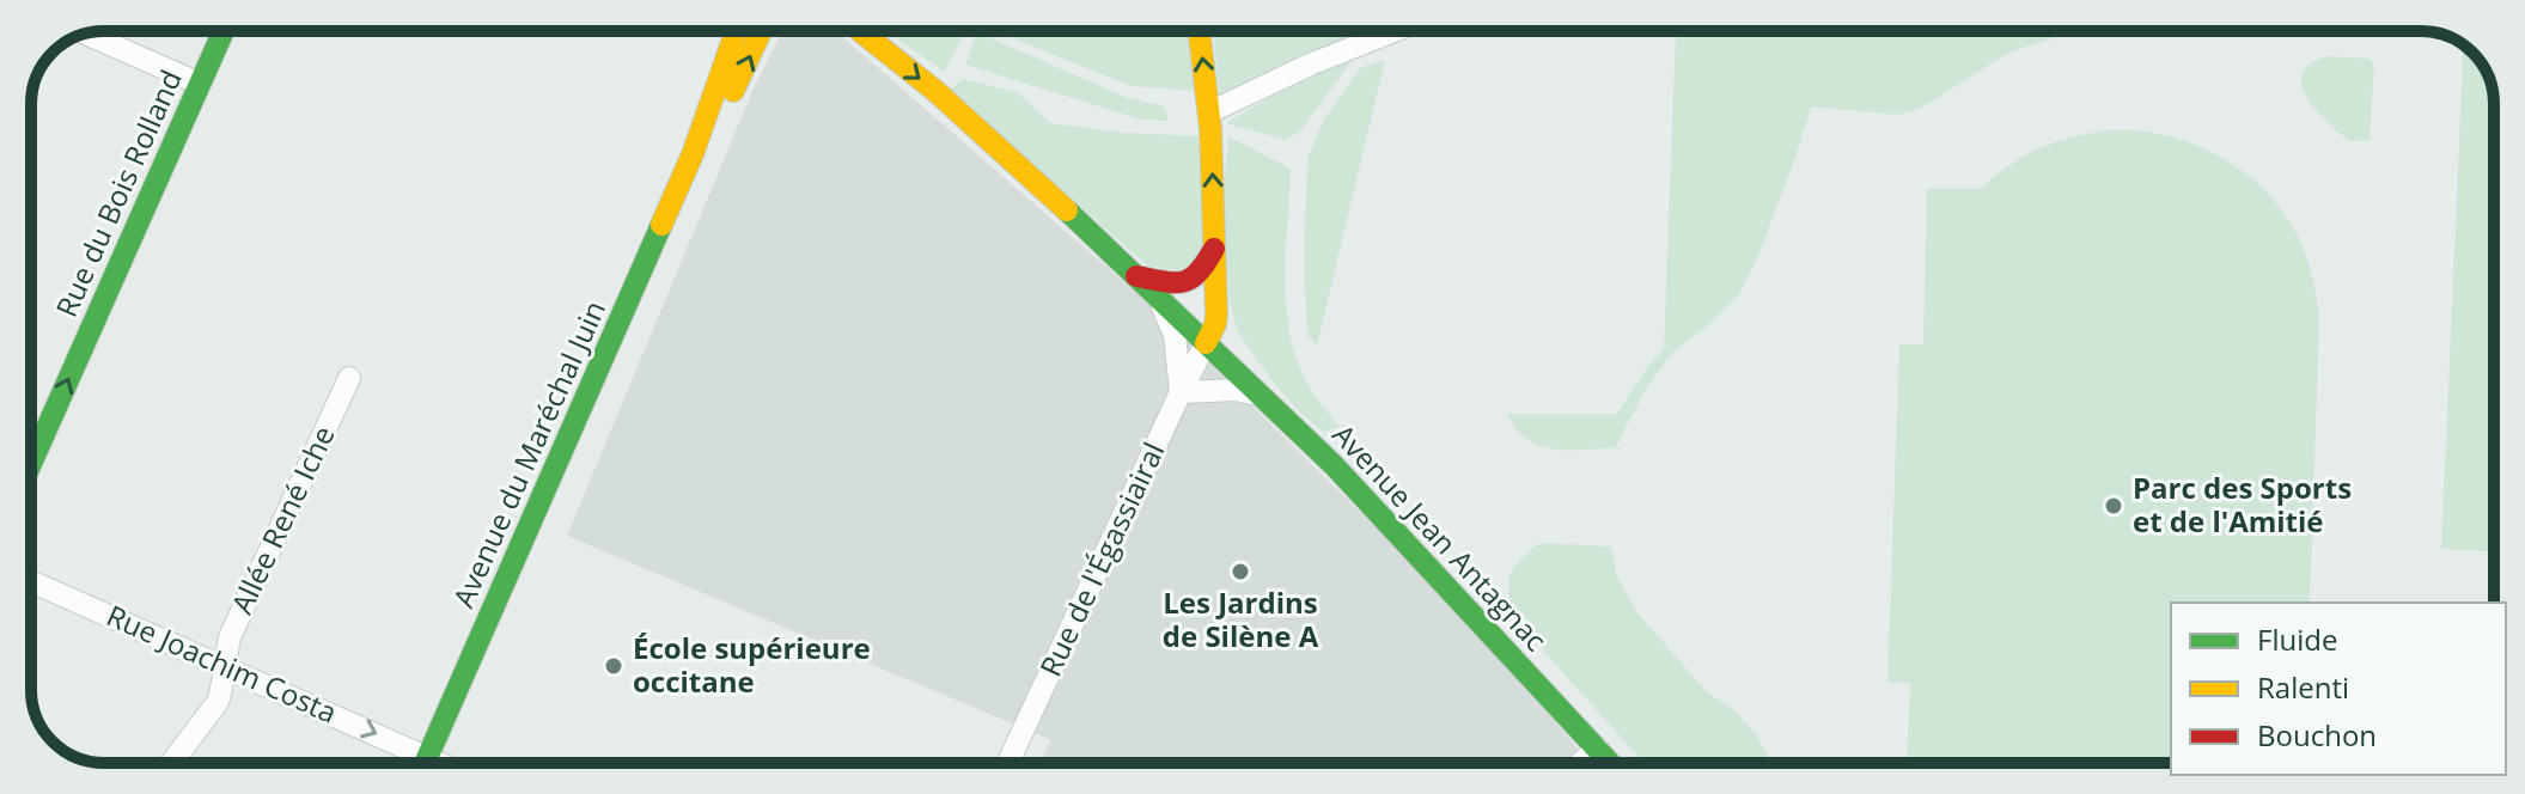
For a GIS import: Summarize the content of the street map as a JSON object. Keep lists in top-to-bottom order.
{
  "streets": {
    "main road": ["Rue du Bois Rolland", "Avenue du Maréchal Juin", "Avenue Jean Antagnac"],
    "street": ["Allée René Iche", "Rue de l'Égassiairal", "Rue Joachim Costa"]
  },
  "crossings": [
    ["Allée René Iche", "Rue Joachim Costa"],
    ["Avenue Jean Antagnac", "Rue de l'Égassiairal"]
  ],
  "one_way": ["Rue du Bois Rolland", "Avenue Jean Antagnac", "Rue Joachim Costa"],
  "places": ["Parc des Sports et de l'Amitié", "Les Jardins de Silène A", "École supérieure occitane"],
  "legend": ["Fluide", "Ralenti", "Bouchon"]
}
